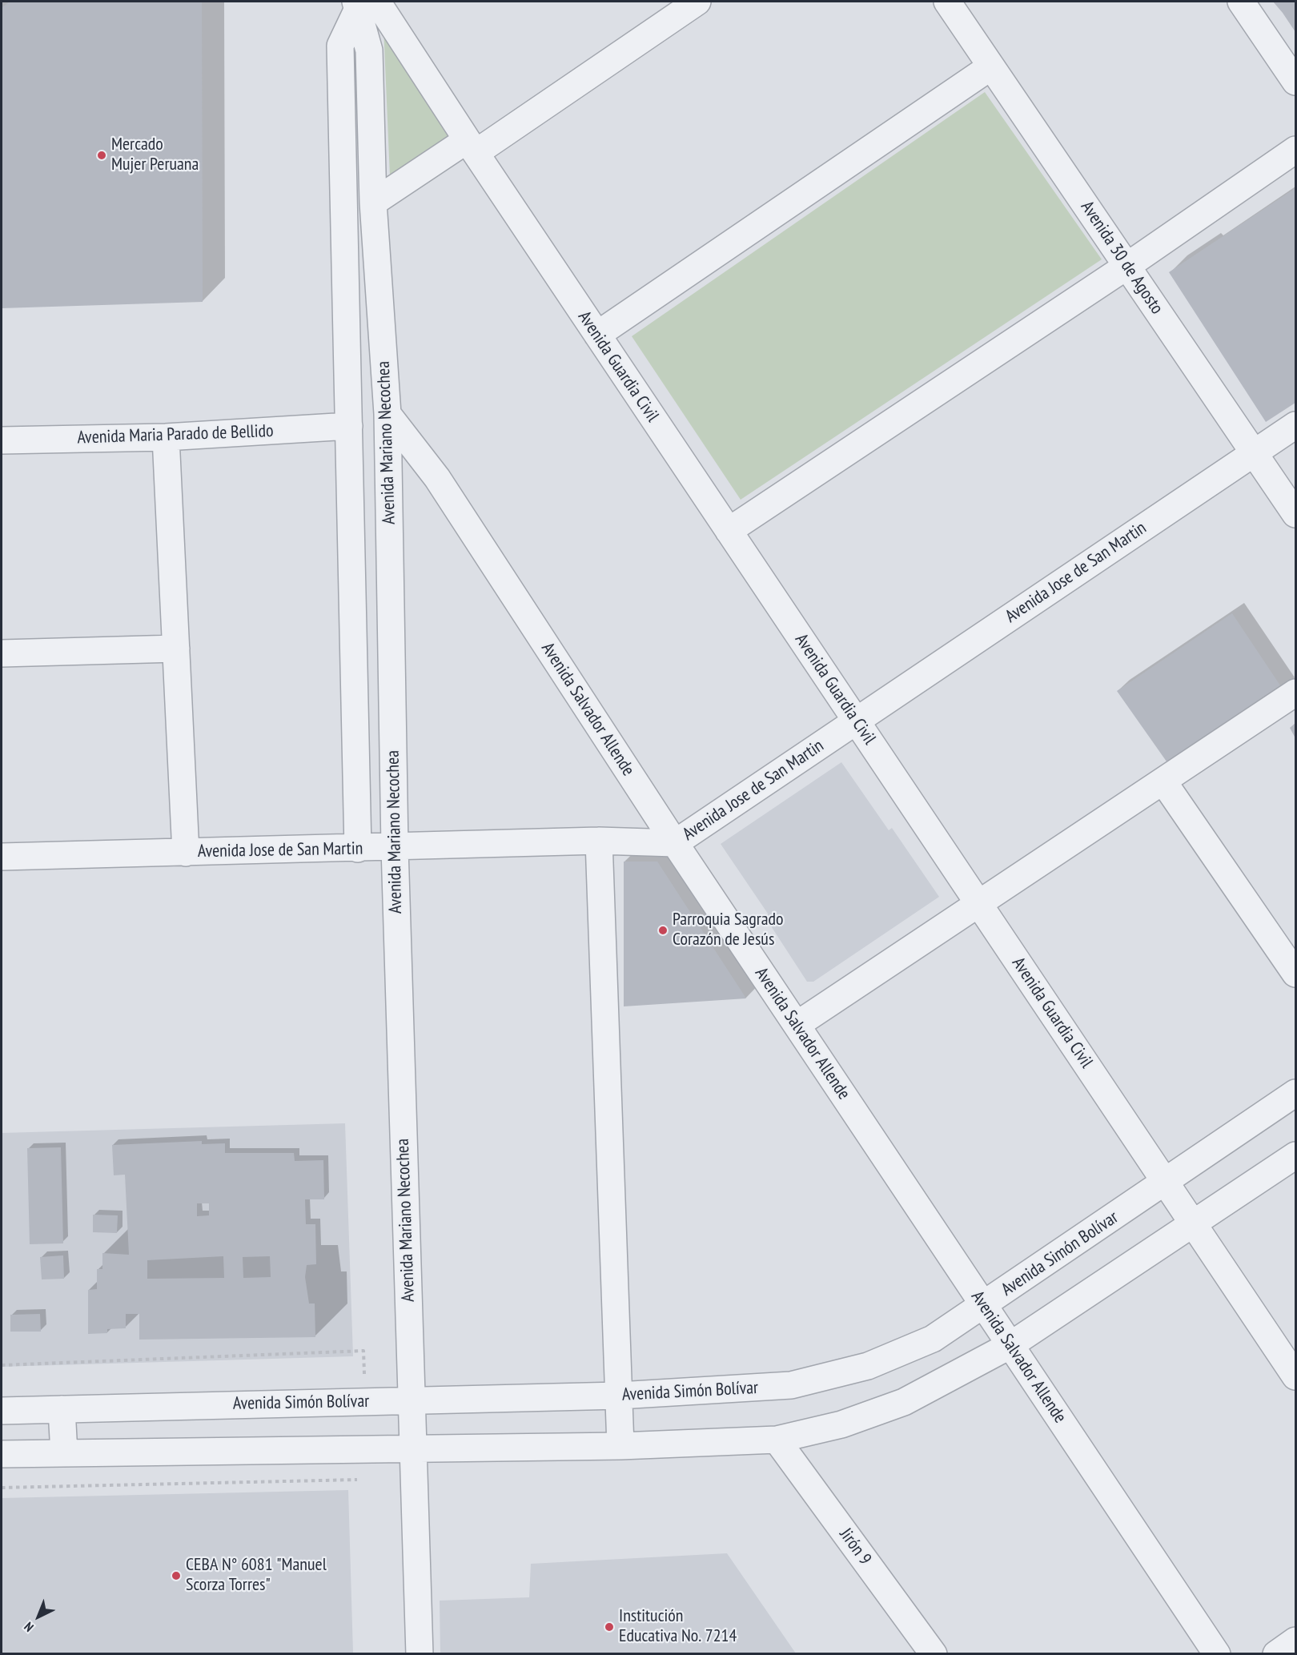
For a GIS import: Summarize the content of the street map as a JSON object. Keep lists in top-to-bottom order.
{
  "streets": {
    "street": [
      "Avenida 30 de Agosto",
      "Avenida Guardia Civil",
      "Avenida Maria Parado de Bellido",
      "Avenida Mariano Necochea",
      "Avenida Jose de San Martin",
      "Avenida Salvador Allende",
      "Avenida Simón Bolívar",
      "Jirón 9"
    ]
  },
  "crossings": [
    ["Avenida 30 de Agosto", "Avenida Jose de San Martin"],
    ["Avenida Guardia Civil", "Avenida Mariano Necochea"],
    ["Avenida Guardia Civil", "Avenida Jose de San Martin"],
    ["Avenida Guardia Civil", "Avenida Simón Bolívar"],
    ["Avenida Maria Parado de Bellido", "Avenida Mariano Necochea"],
    ["Avenida Mariano Necochea", "Avenida Jose de San Martin"],
    ["Avenida Mariano Necochea", "Avenida Salvador Allende"],
    ["Avenida Mariano Necochea", "Avenida Simón Bolívar"],
    ["Avenida Jose de San Martin", "Avenida Salvador Allende"],
    ["Avenida Salvador Allende", "Avenida Simón Bolívar"]
  ],
  "places": [
    "Mercado Mujer Peruana",
    "Parroquia Sagrado Corazón de Jesús",
    "CEBA N° 6081 \"Manuel Scorza Torres\"",
    "Institución Educativa No. 7214"
  ],
  "north": "bottom left"
}
